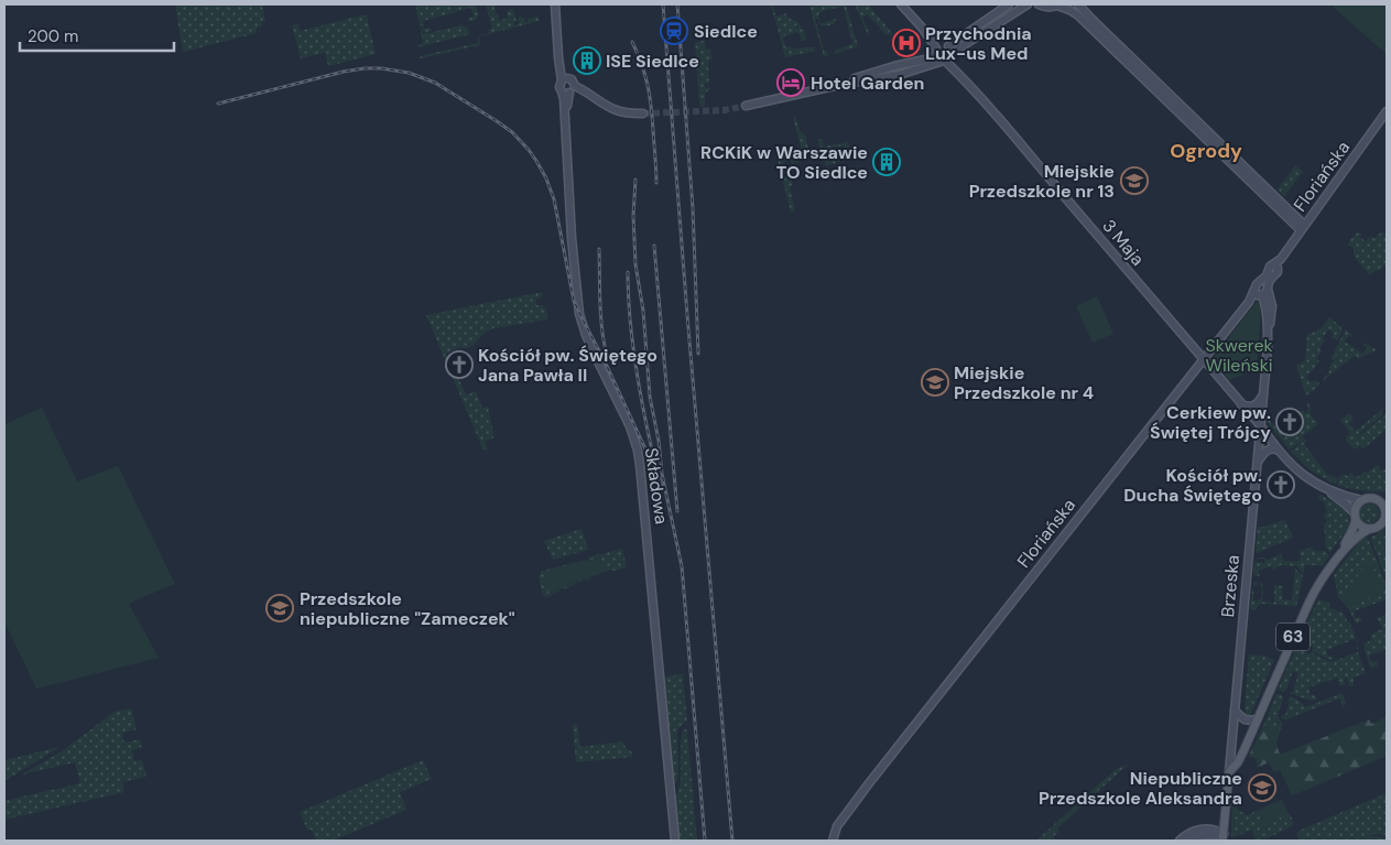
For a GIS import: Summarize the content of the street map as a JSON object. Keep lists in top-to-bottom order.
{
  "streets": {
    "main road": ["Brzeska", "63"],
    "street": ["Floriańska", "3 Maja", "Składowa"]
  },
  "crossings": [
    ["Floriańska", "3 Maja"],
    ["Floriańska", "Brzeska"],
    ["3 Maja", "Brzeska"],
    ["Brzeska", "63"]
  ],
  "districts": ["Ogrody"],
  "parks": ["Skwerek Wileński"],
  "places": {
    "station": ["Siedlce"],
    "hospital": ["Przychodnia Lux-us Med"],
    "building": ["ISE Siedlce", "RCKiK w Warszawie TO Siedlce"],
    "hotel": ["Hotel Garden"],
    "school or university": [
      "Miejskie Przedszkole nr 13",
      "Miejskie Przedszkole nr 4",
      "Przedszkole niepubliczne \"Zameczek\"",
      "Niepubliczne Przedszkole Aleksandra"
    ],
    "church": ["Kościół pw. Świętego Jana Pawła II", "Cerkiew pw. Świętej Trójcy", "Kościół pw. Ducha Świętego"]
  },
  "scale_bar": "200 m"
}
